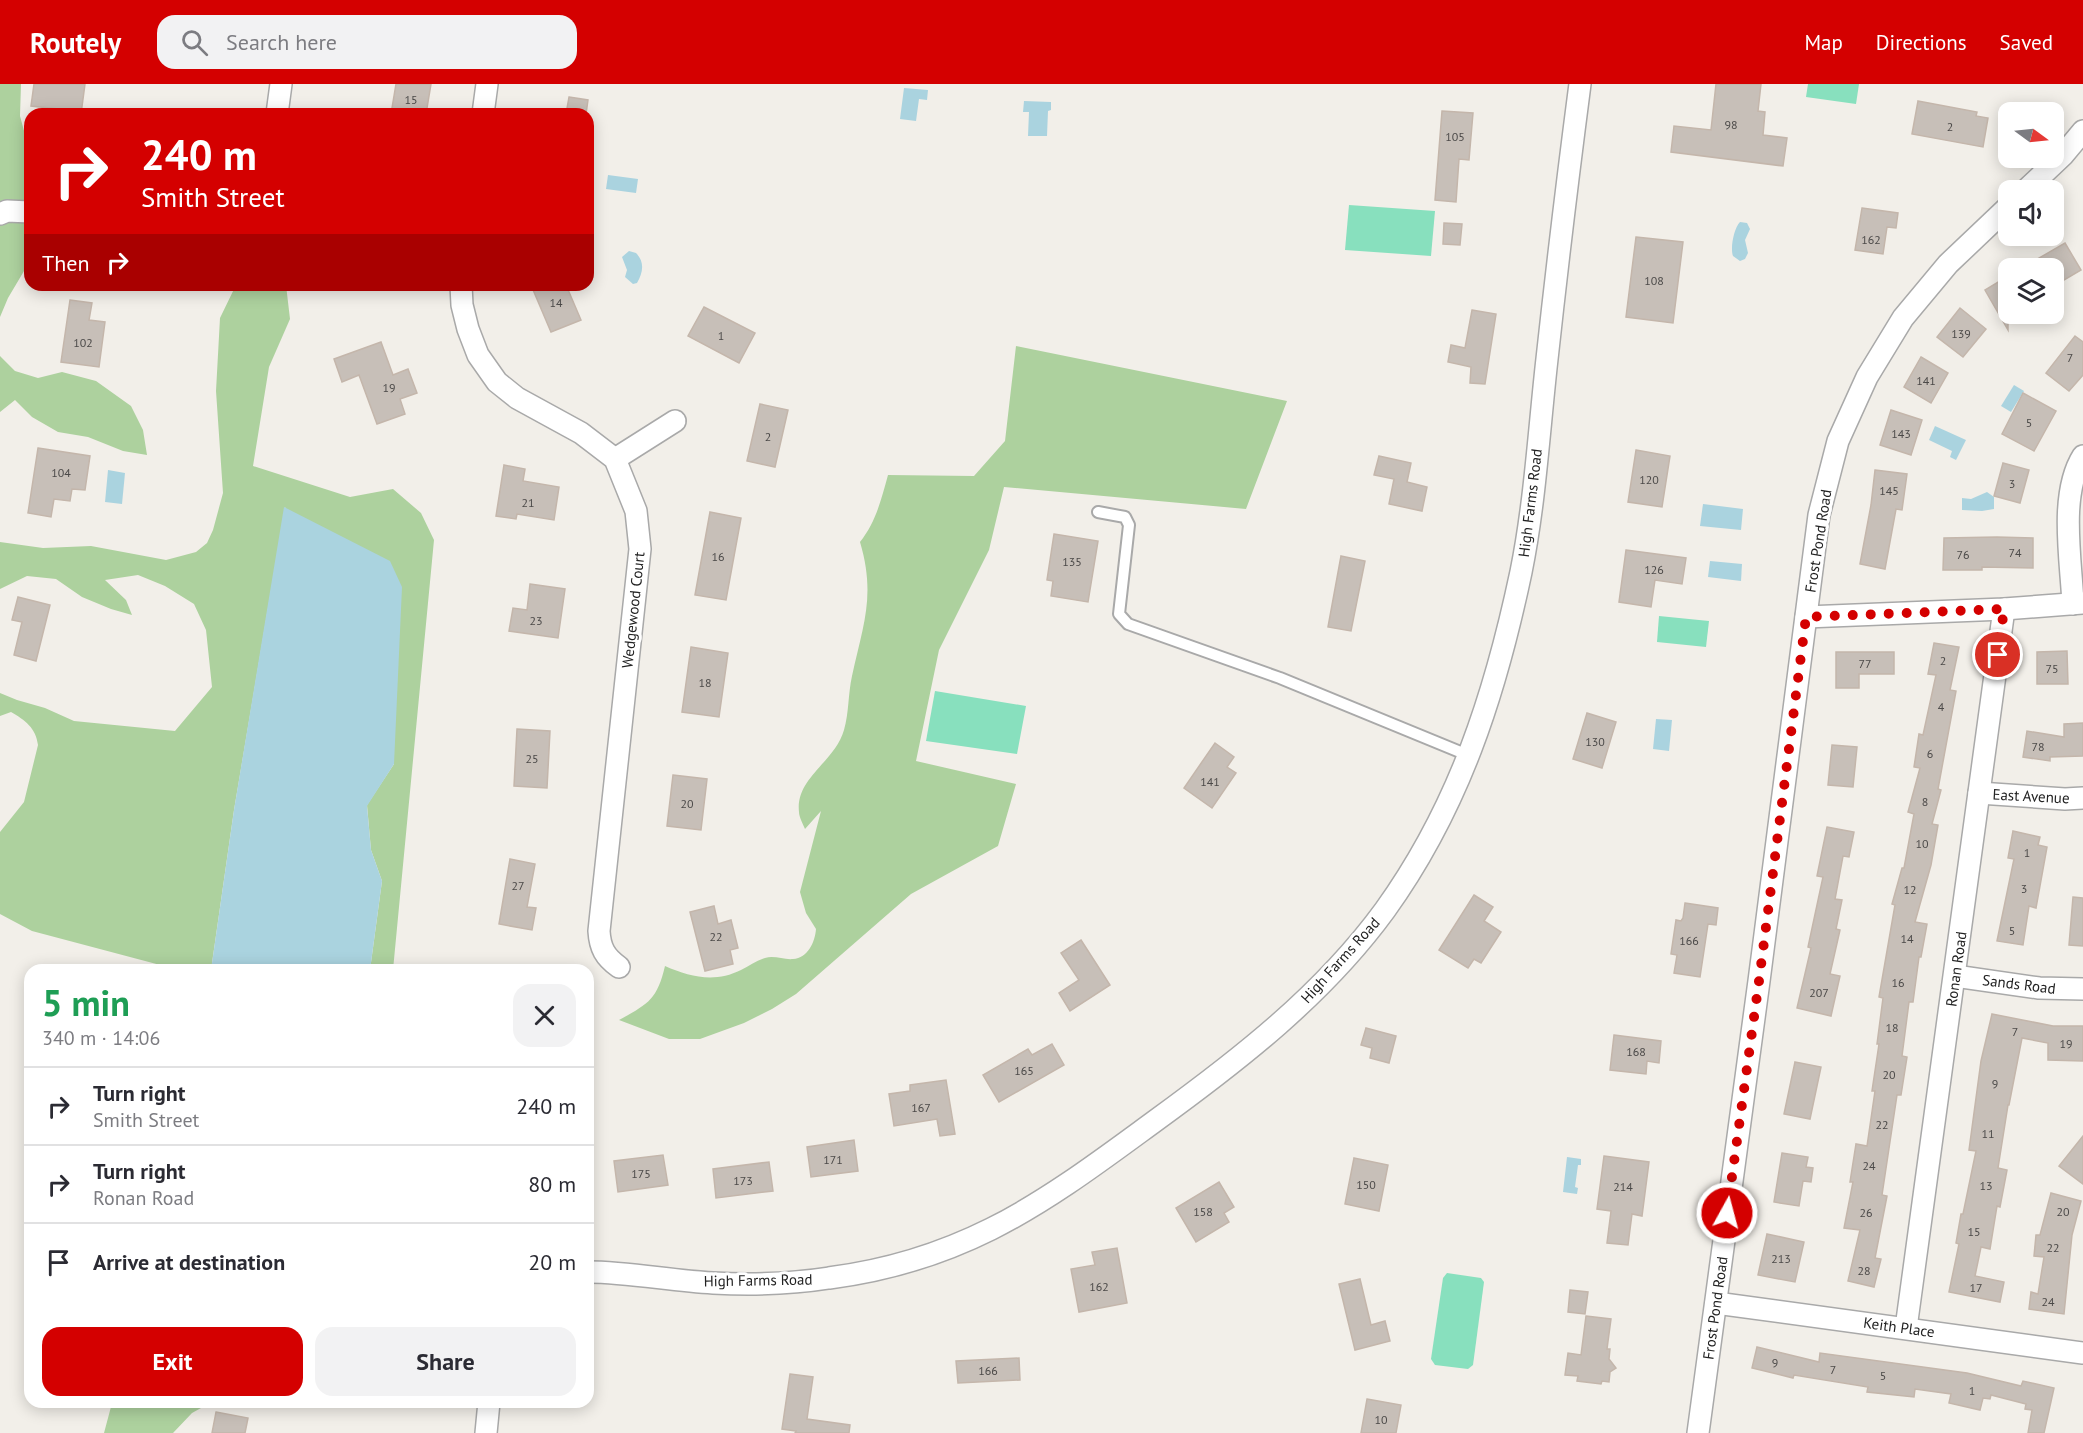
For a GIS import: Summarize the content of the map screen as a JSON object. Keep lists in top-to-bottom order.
{
  "streets": {
    "street": [
      "High Farms Road",
      "Frost Pond Road",
      "Wedgewood Court",
      "East Avenue",
      "Ronan Road",
      "Sands Road",
      "Keith Place"
    ]
  },
  "crossings": [
    ["Frost Pond Road", "Keith Place"],
    ["East Avenue", "Ronan Road"],
    ["Ronan Road", "Sands Road"],
    ["Ronan Road", "Keith Place"]
  ],
  "house_numbers": [
    "15",
    "98",
    "2",
    "105",
    "162",
    "108",
    "14",
    "139",
    "1",
    "102",
    "7",
    "141",
    "19",
    "5",
    "143",
    "2",
    "104",
    "120",
    "3",
    "145",
    "21",
    "74",
    "76",
    "16",
    "135",
    "126",
    "23",
    "2",
    "77",
    "75",
    "18",
    "4",
    "130",
    "78",
    "6",
    "25",
    "141",
    "8",
    "20",
    "10",
    "1",
    "27",
    "3",
    "12",
    "5",
    "22",
    "14",
    "166",
    "16",
    "207",
    "18",
    "7",
    "19",
    "168",
    "165",
    "20",
    "9",
    "167",
    "22",
    "11",
    "171",
    "24",
    "175",
    "173",
    "150",
    "13",
    "214",
    "158",
    "20",
    "26",
    "15",
    "22",
    "213",
    "28",
    "162",
    "17",
    "24",
    "9",
    "7",
    "166",
    "5",
    "1",
    "10"
  ],
  "north": "right",
  "page": {
    "header": "Routely",
    "search": "Search here",
    "nav": ["Map", "Directions", "Saved"],
    "turn": ["240 m", "Smith Street"],
    "then": "Then",
    "heading": ["5 min", "340 m · 14:06"],
    "list": [
      {
        "name": "Turn right",
        "note": "Smith Street",
        "value": "240 m"
      },
      {
        "name": "Turn right",
        "note": "Ronan Road",
        "value": "80 m"
      },
      {
        "name": "Arrive at destination",
        "value": "20 m"
      }
    ],
    "buttons": ["Exit", "Share"]
  }
}
